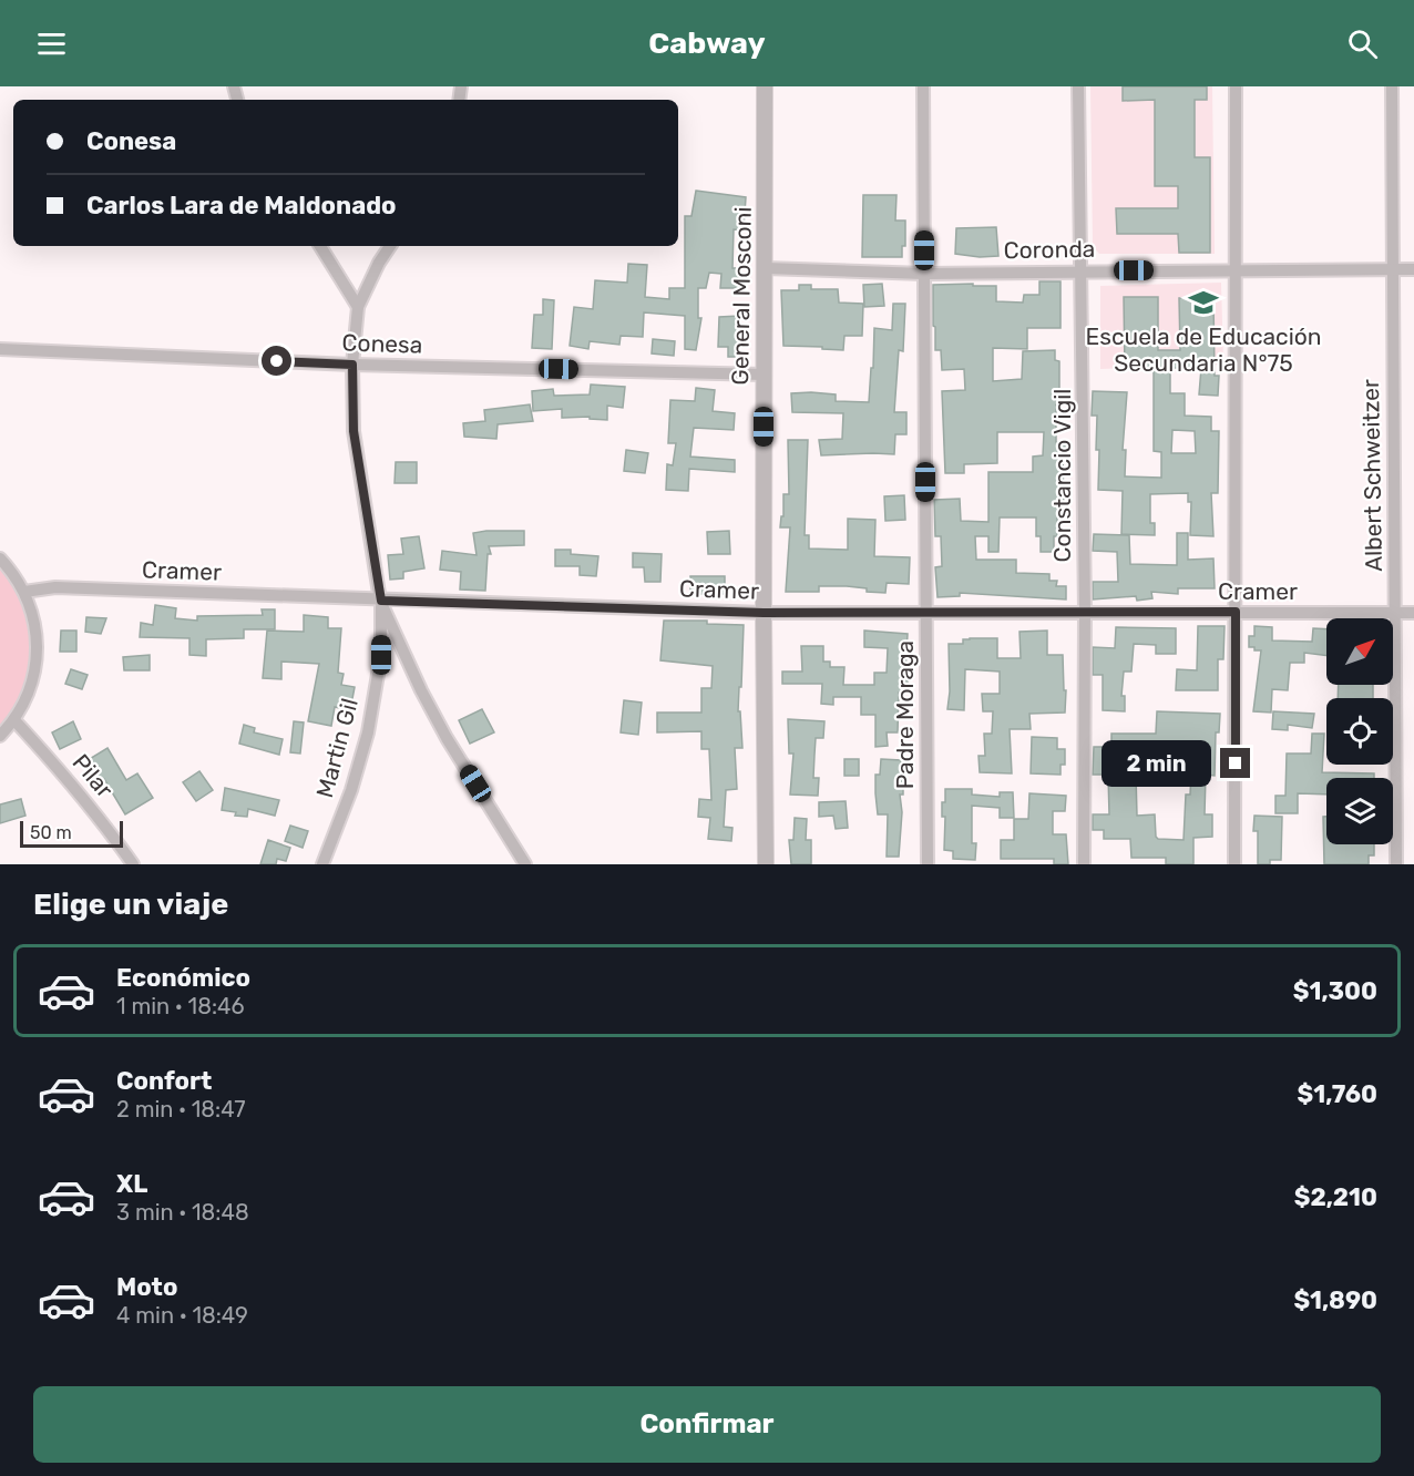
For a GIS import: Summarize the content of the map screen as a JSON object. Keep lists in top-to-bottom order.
{
  "streets": {
    "street": [
      "Coronda",
      "General Mosconi",
      "Conesa",
      "Constancio Vigil",
      "Albert Schweitzer",
      "Cramer",
      "Padre Moraga",
      "Martin Gil",
      "Pilar"
    ]
  },
  "crossings": [
    ["Coronda", "General Mosconi"],
    ["Coronda", "Constancio Vigil"],
    ["Coronda", "Albert Schweitzer"],
    ["Coronda", "Padre Moraga"],
    ["General Mosconi", "Conesa"],
    ["General Mosconi", "Cramer"],
    ["Constancio Vigil", "Cramer"],
    ["Albert Schweitzer", "Cramer"],
    ["Cramer", "Padre Moraga"],
    ["Cramer", "Martin Gil"]
  ],
  "places": {
    "school or university": ["Escuela de Educación Secundaria N°75"]
  },
  "scale_bar": "50 m",
  "north": "top right",
  "page": {
    "header": "Cabway",
    "banner": ["Conesa", "Carlos Lara de Maldonado"],
    "bubble": "2 min",
    "scale": "50 m",
    "heading": "Elige un viaje",
    "list": [
      {
        "name": "Económico",
        "note": "1 min · 18:46",
        "value": "$1,300"
      },
      {
        "name": "Confort",
        "note": "2 min · 18:47",
        "value": "$1,760"
      },
      {
        "name": "XL",
        "note": "3 min · 18:48",
        "value": "$2,210"
      },
      {
        "name": "Moto",
        "note": "4 min · 18:49",
        "value": "$1,890"
      }
    ],
    "buttons": "Confirmar"
  }
}
